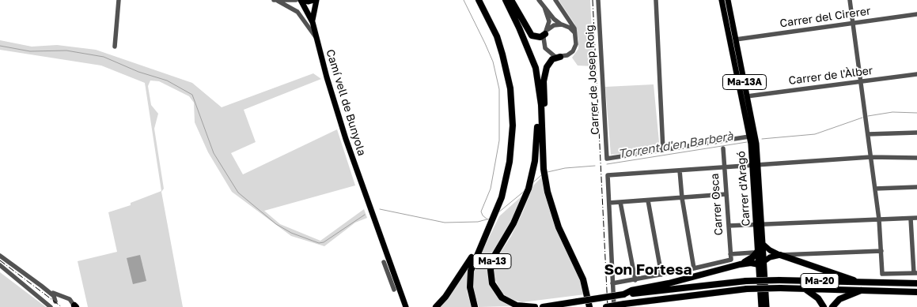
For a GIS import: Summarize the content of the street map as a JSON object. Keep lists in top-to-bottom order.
{
  "streets": {
    "highway": ["Ma-13", "Ma-20"],
    "main road": ["Ma-13A", "Camí vell de Bunyola", "Carrer d'Aragó"],
    "street": [
      "Carrer del Cirerer",
      "Carrer de l'Àlber",
      "Carrer de Josep Roig",
      "Carrer Osca"
    ]
  },
  "crossings": [
    ["Carrer del Cirerer", "Carrer d'Aragó"],
    ["Carrer de l'Àlber", "Carrer d'Aragó"]
  ],
  "districts": ["Son Fortesa"],
  "water": ["Torrent d'en Barberà"]
}
